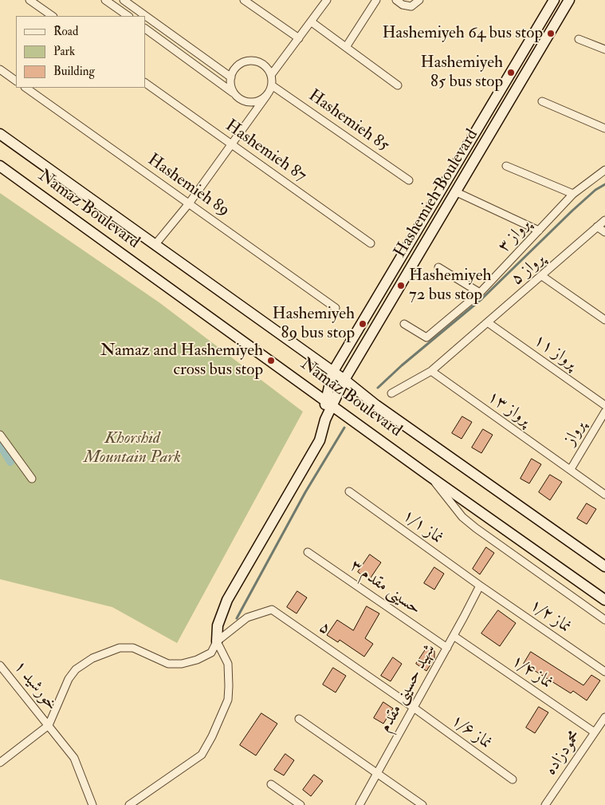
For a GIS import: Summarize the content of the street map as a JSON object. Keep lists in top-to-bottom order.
{
  "streets": {
    "main road": ["Hashemieh Boulevard", "Namaz Boulevard"],
    "street": [
      "Hashemieh 85",
      "Hashemieh 87",
      "Hashemieh 89",
      "پرواز ۳",
      "پرواز ۵",
      "پرواز ۱۱",
      "پرواز ۱۳",
      "پرواز",
      "نماز ۱/۱",
      "حسینی مقدم ۳",
      "نماز ۱/۲",
      "۵",
      "نماز ۱/۴",
      "خورشید ۱",
      "شهید حسینی مقدم",
      "نماز ۱/۶",
      "محمودزاده"
    ]
  },
  "crossings": [
    ["Hashemieh Boulevard", "Namaz Boulevard"],
    ["پرواز ۵", "پرواز ۱۱"],
    ["پرواز ۵", "پرواز ۱۳"],
    ["پرواز ۱۳", "پرواز"],
    ["نماز ۱/۱", "نماز ۱/۲"],
    ["نماز ۱/۱", "شهید حسینی مقدم"],
    ["حسینی مقدم ۳", "شهید حسینی مقدم"],
    ["نماز ۱/۲", "شهید حسینی مقدم"],
    ["۵", "شهید حسینی مقدم"],
    ["۵", "نماز ۱/۶"],
    ["نماز ۱/۴", "شهید حسینی مقدم"],
    ["نماز ۱/۴", "محمودزاده"],
    ["شهید حسینی مقدم", "نماز ۱/۶"]
  ],
  "parks": ["Khorshid Mountain Park"],
  "places": [
    "Hashemiyeh 64 bus stop",
    "Hashemiyeh 85 bus stop",
    "Hashemiyeh 72 bus stop",
    "Hashemiyeh 89 bus stop",
    "Namaz and Hashemiyeh cross bus stop"
  ],
  "legend": ["Road", "Park", "Building"]
}
